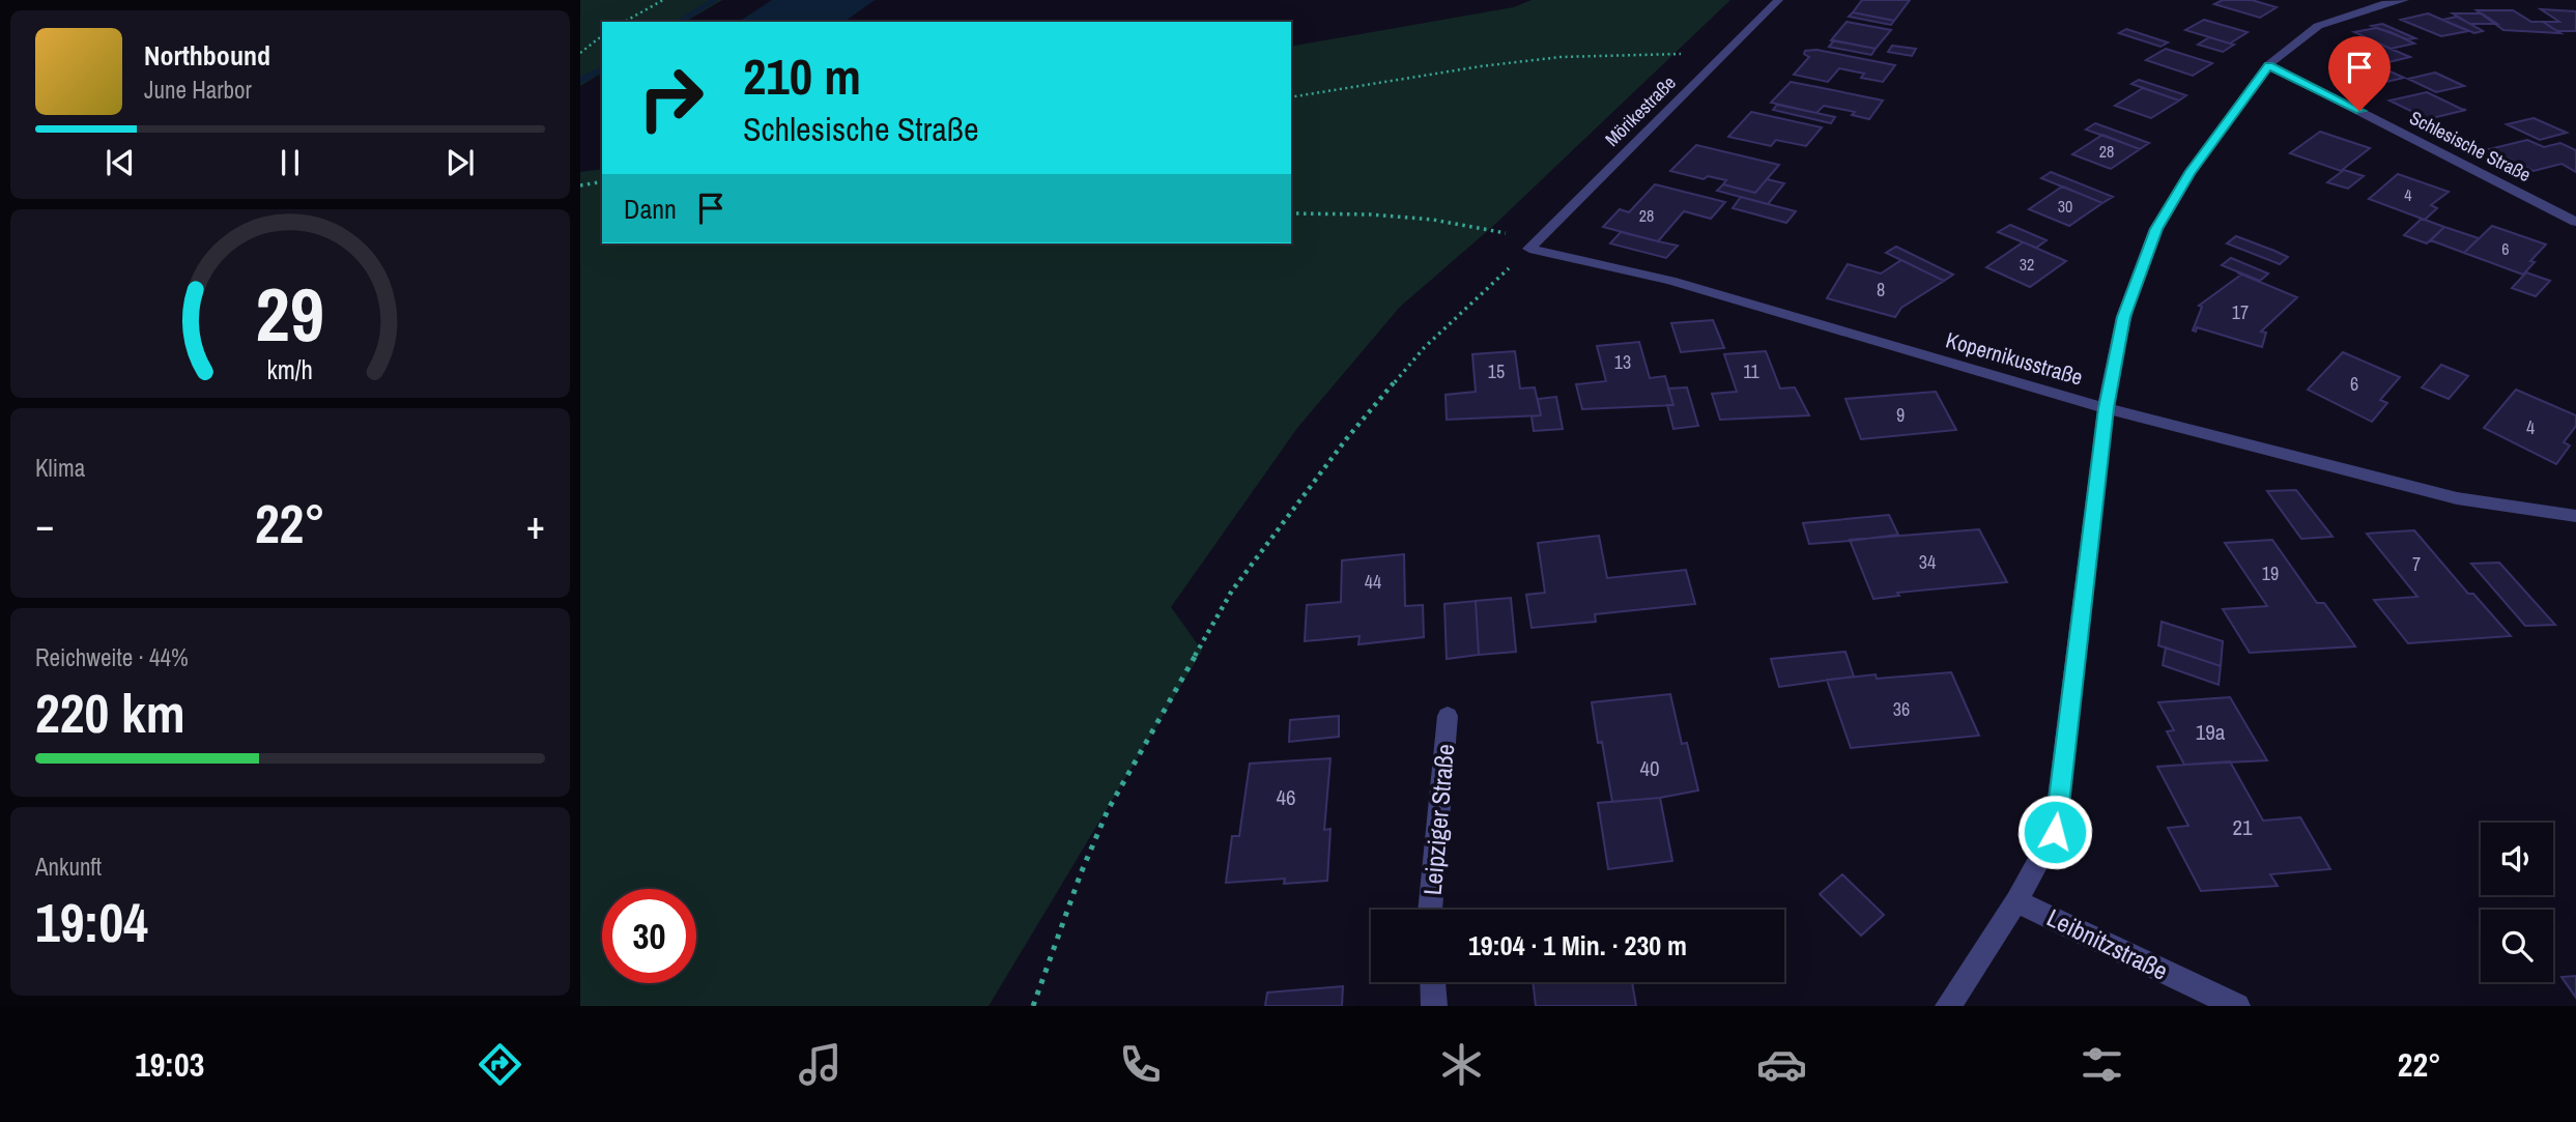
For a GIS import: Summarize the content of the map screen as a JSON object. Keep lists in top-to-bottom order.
{
  "streets": {
    "street": [
      "Mörikestraße",
      "Schlesische Straße",
      "Kopernikusstraße",
      "Leipziger Straße",
      "Leibnitzstraße"
    ]
  },
  "crossings": [
    ["Mörikestraße", "Kopernikusstraße"]
  ],
  "house_numbers": [
    "28",
    "4",
    "30",
    "28",
    "6",
    "32",
    "8",
    "17",
    "13",
    "15",
    "11",
    "6",
    "9",
    "4",
    "34",
    "7",
    "19",
    "44",
    "36",
    "19a",
    "40",
    "46",
    "21"
  ],
  "page": {
    "turn": ["210 m", "Schlesische Straße"],
    "song": ["Northbound", "June Harbor"],
    "then": "Dann",
    "tile": [
      "Klima",
      ["Reichweite · 44%", "220 km"],
      ["Ankunft", "19:04"]
    ],
    "heat": ["−", "22°", "+"],
    "limit": "30",
    "trip": "19:04 · 1 Min. · 230 m",
    "tabs": ["19:03", "22°"],
    "gauge": ["29", "km/h"]
  }
}
